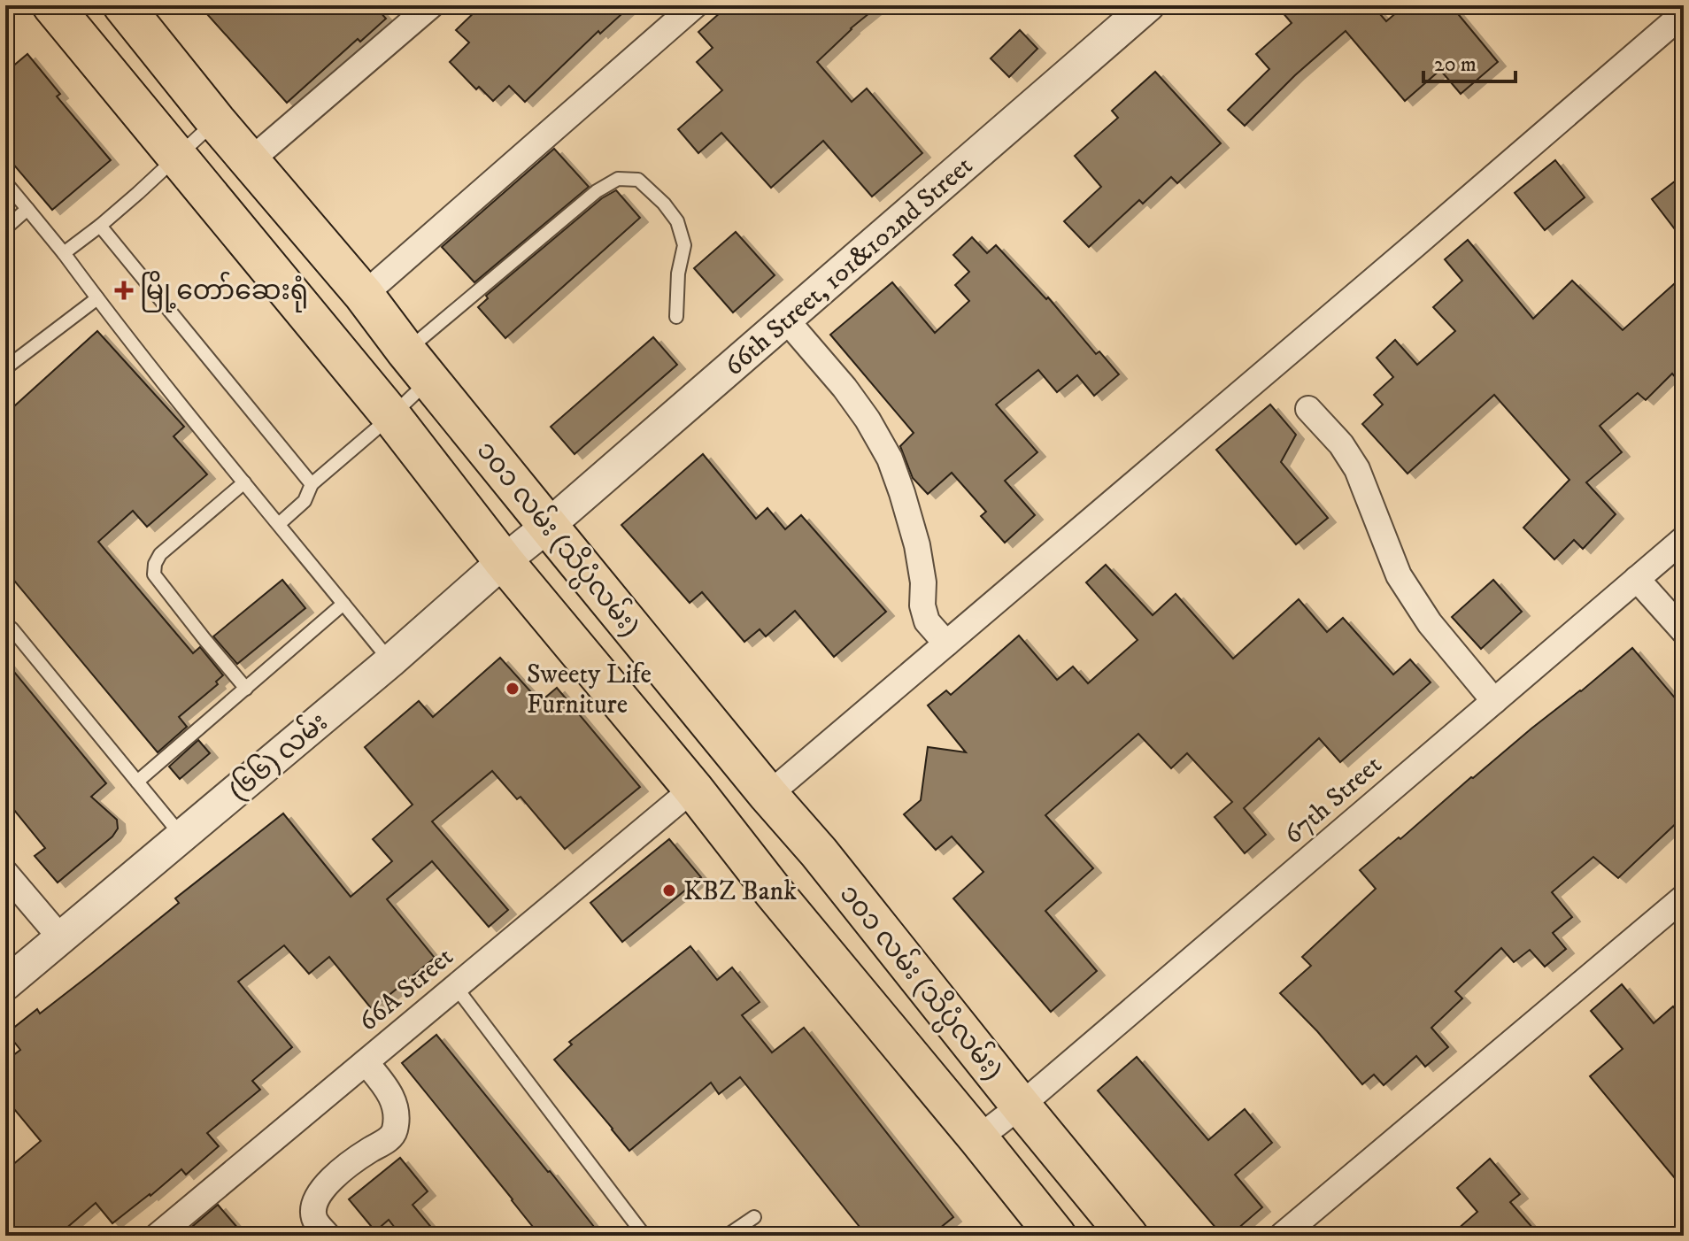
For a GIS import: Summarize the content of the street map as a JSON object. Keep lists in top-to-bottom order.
{
  "streets": {
    "main road": ["၁၀၁ လမ်း (သိပ္ပံလမ်း)"],
    "street": [
      "66th Street, 101&102nd Street",
      "(၆၆) လမ်း",
      "67th Street",
      "66A Street"
    ]
  },
  "crossings": [
    ["66th Street, 101&102nd Street", "၁၀၁ လမ်း (သိပ္ပံလမ်း)"],
    ["66th Street, 101&102nd Street", "(၆၆) လမ်း"],
    ["၁၀၁ လမ်း (သိပ္ပံလမ်း)", "(၆၆) လမ်း"],
    ["၁၀၁ လမ်း (သိပ္ပံလမ်း)", "67th Street"],
    ["၁၀၁ လမ်း (သိပ္ပံလမ်း)", "66A Street"]
  ],
  "places": {
    "health": ["မြို့တော်ဆေးရုံ"],
    "other": ["Sweety Life Furniture", "KBZ Bank"]
  },
  "scale_bar": "20 m"
}
